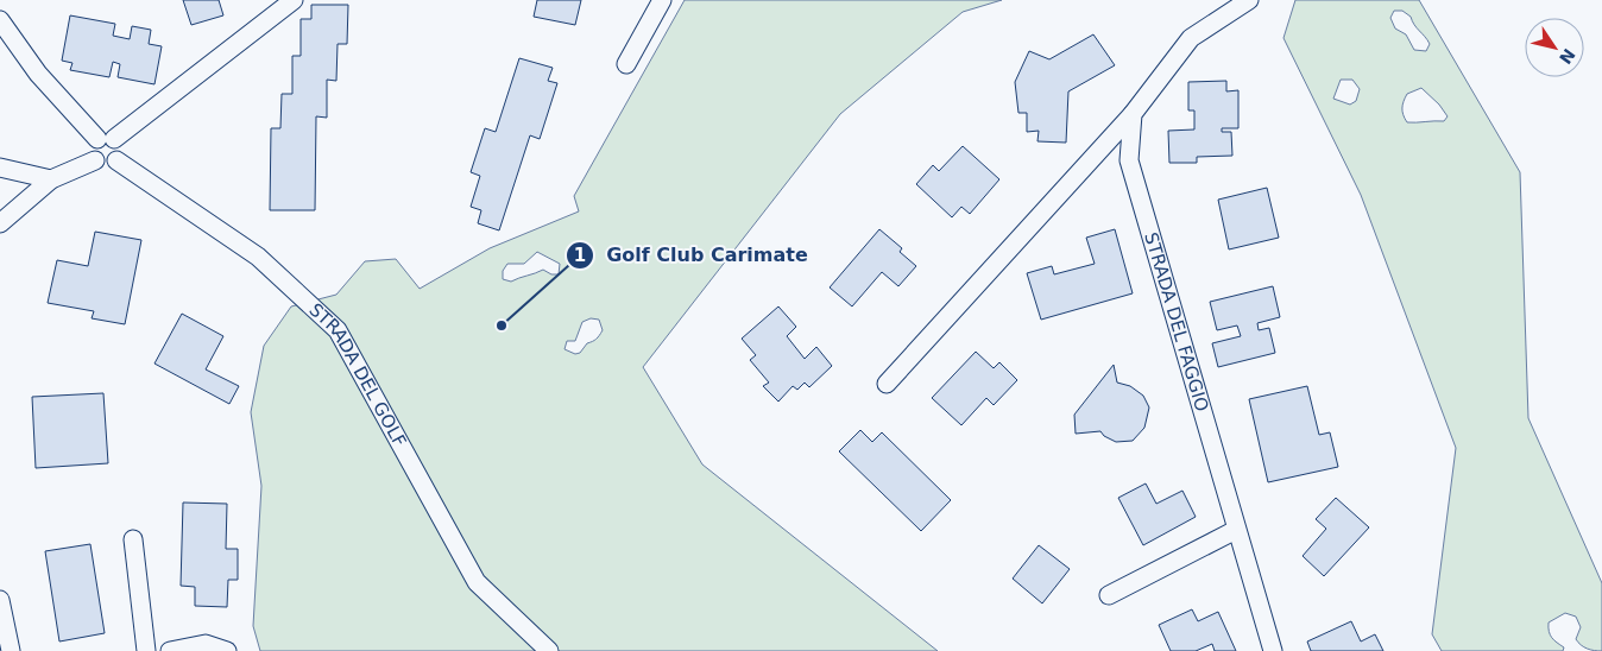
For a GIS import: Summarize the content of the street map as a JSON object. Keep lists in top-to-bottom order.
{
  "streets": {
    "street": ["STRADA DEL FAGGIO", "STRADA DEL GOLF"]
  },
  "places": ["Golf Club Carimate"],
  "north": "bottom right"
}
